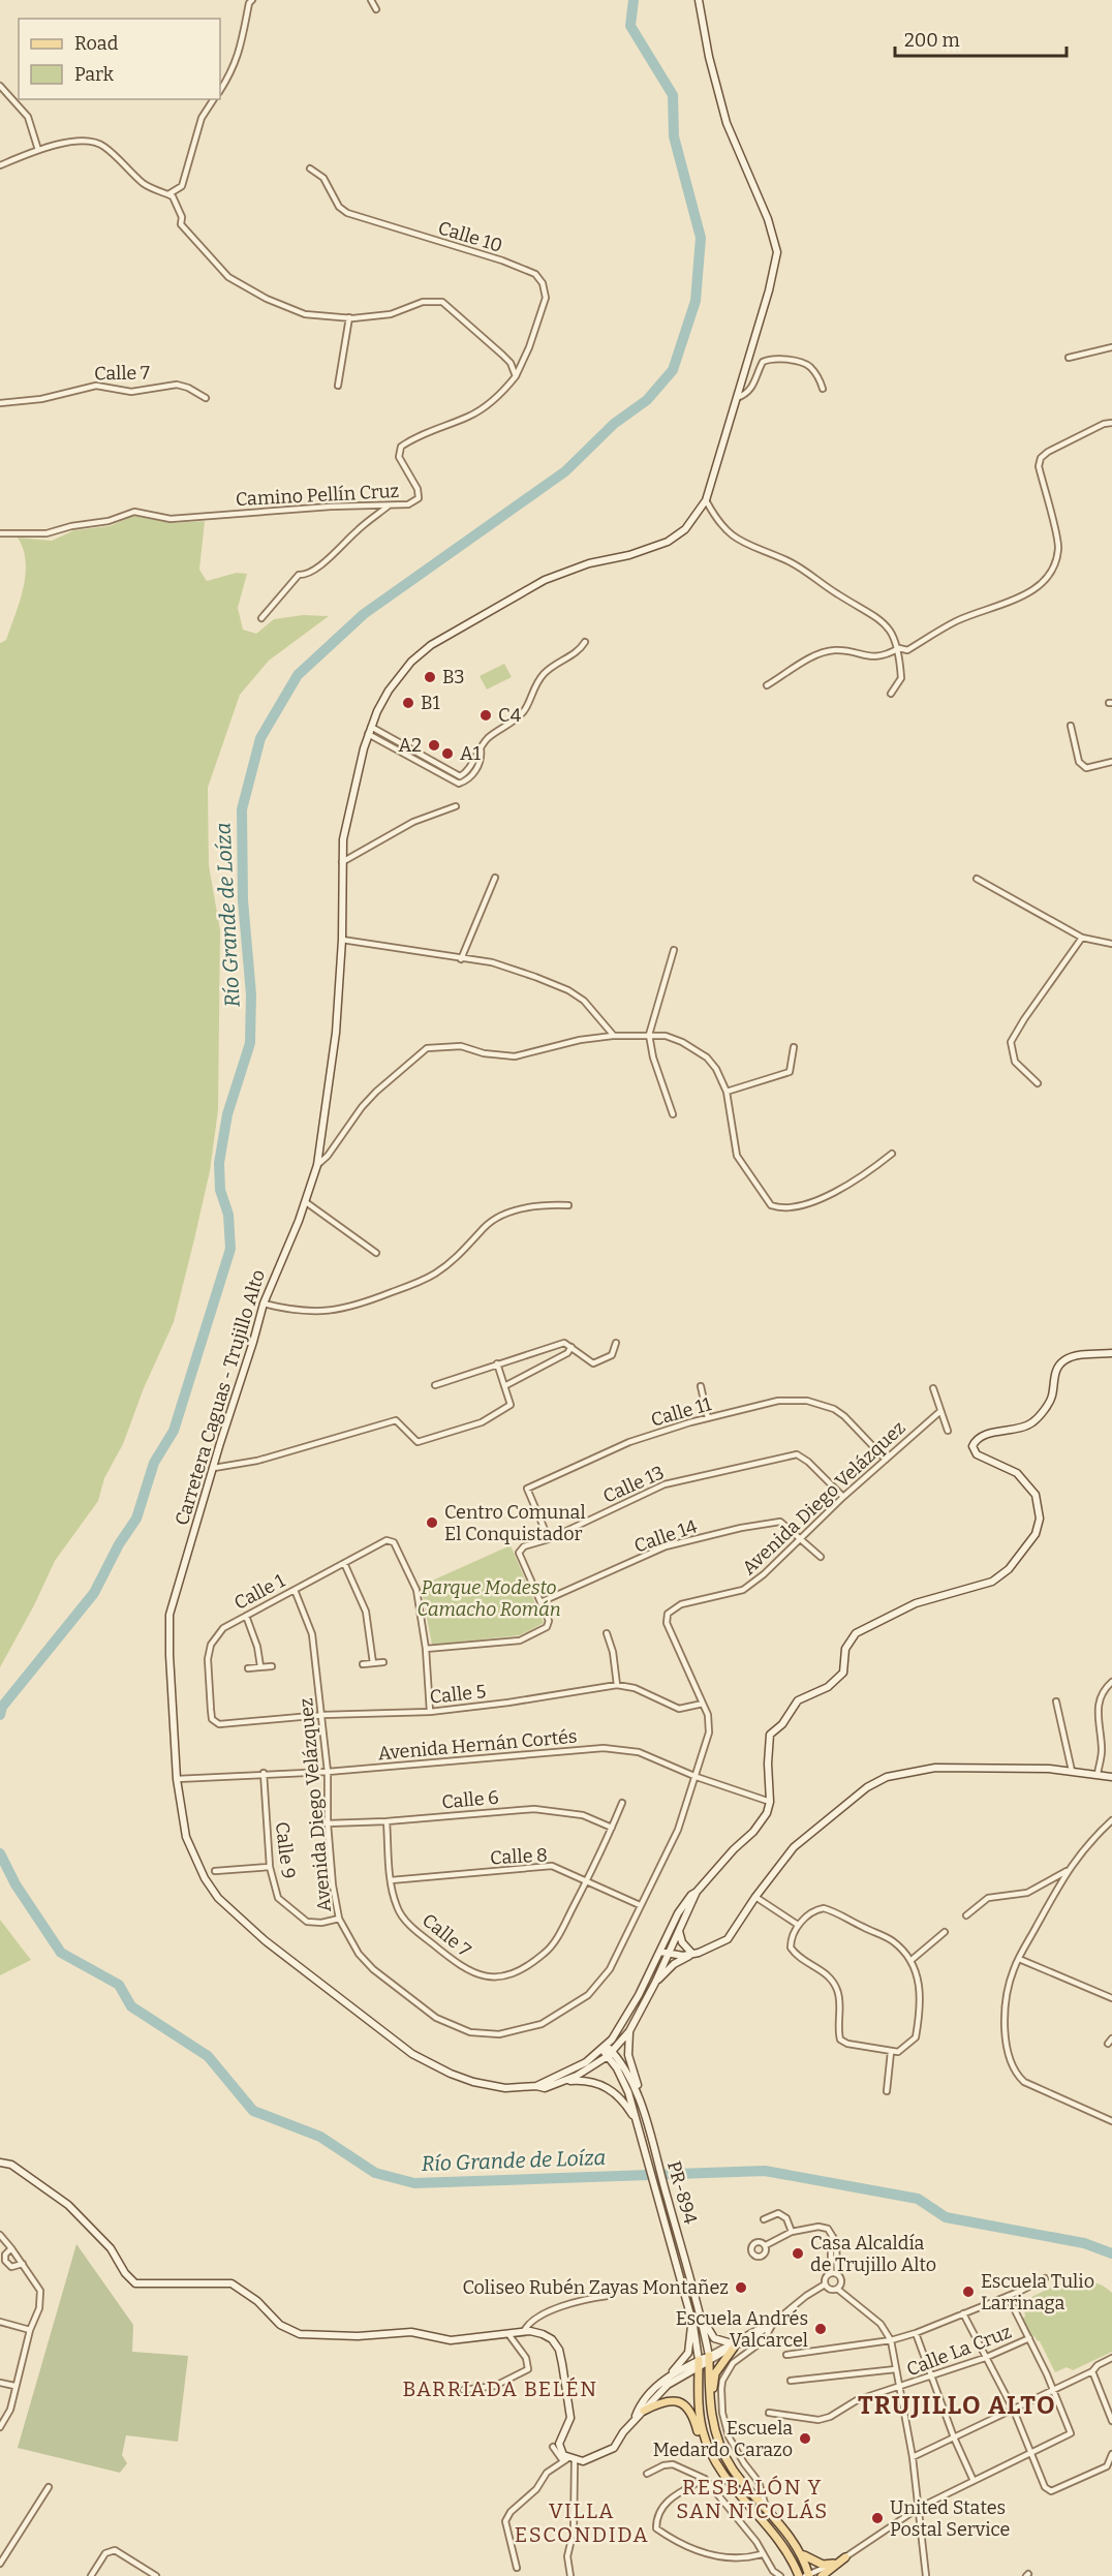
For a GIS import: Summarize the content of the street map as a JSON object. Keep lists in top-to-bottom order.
{
  "streets": {
    "street": [
      "Calle 10",
      "Calle 7",
      "Camino Pellín Cruz",
      "Carretera Caguas - Trujillo Alto",
      "Calle 11",
      "Calle 13",
      "Avenida Diego Velázquez",
      "Calle 14",
      "Calle 1",
      "Calle 5",
      "Avenida Hernán Cortés",
      "Calle 6",
      "Calle 9",
      "Calle 8",
      "PR-894",
      "Calle La Cruz"
    ]
  },
  "crossings": [
    ["Calle 10", "Camino Pellín Cruz"],
    ["Calle 7", "Calle 6"],
    ["Calle 7", "Calle 8"],
    ["Carretera Caguas - Trujillo Alto", "Avenida Hernán Cortés"],
    ["Carretera Caguas - Trujillo Alto", "PR-894"],
    ["Calle 11", "Calle 13"],
    ["Calle 11", "Avenida Diego Velázquez"],
    ["Calle 13", "Avenida Diego Velázquez"],
    ["Calle 13", "Calle 14"],
    ["Calle 13", "Calle 1"],
    ["Avenida Diego Velázquez", "Calle 14"],
    ["Avenida Diego Velázquez", "Calle 1"],
    ["Avenida Diego Velázquez", "Calle 5"],
    ["Avenida Diego Velázquez", "Avenida Hernán Cortés"],
    ["Avenida Diego Velázquez", "Calle 6"],
    ["Avenida Diego Velázquez", "Calle 9"],
    ["Avenida Diego Velázquez", "Calle 8"],
    ["Calle 1", "Calle 5"],
    ["Avenida Hernán Cortés", "Calle 9"]
  ],
  "districts": [
    "BARRIADA BELÉN",
    "TRUJILLO ALTO",
    "RESBALÓN Y SAN NICOLÁS",
    "VILLA ESCONDIDA"
  ],
  "water": ["Río Grande de Loíza"],
  "parks": ["Parque Modesto Camacho Román"],
  "places": [
    "B3",
    "B1",
    "C4",
    "A2",
    "A1",
    "Centro Comunal El Conquistador",
    "Casa Alcaldía de Trujillo Alto",
    "Coliseo Rubén Zayas Montañez",
    "Escuela Tulio Larrinaga",
    "Escuela Andrés Valcarcel",
    "Escuela Medardo Carazo",
    "United States Postal Service"
  ],
  "legend": ["Road", "Park"],
  "scale_bar": "200 m"
}
